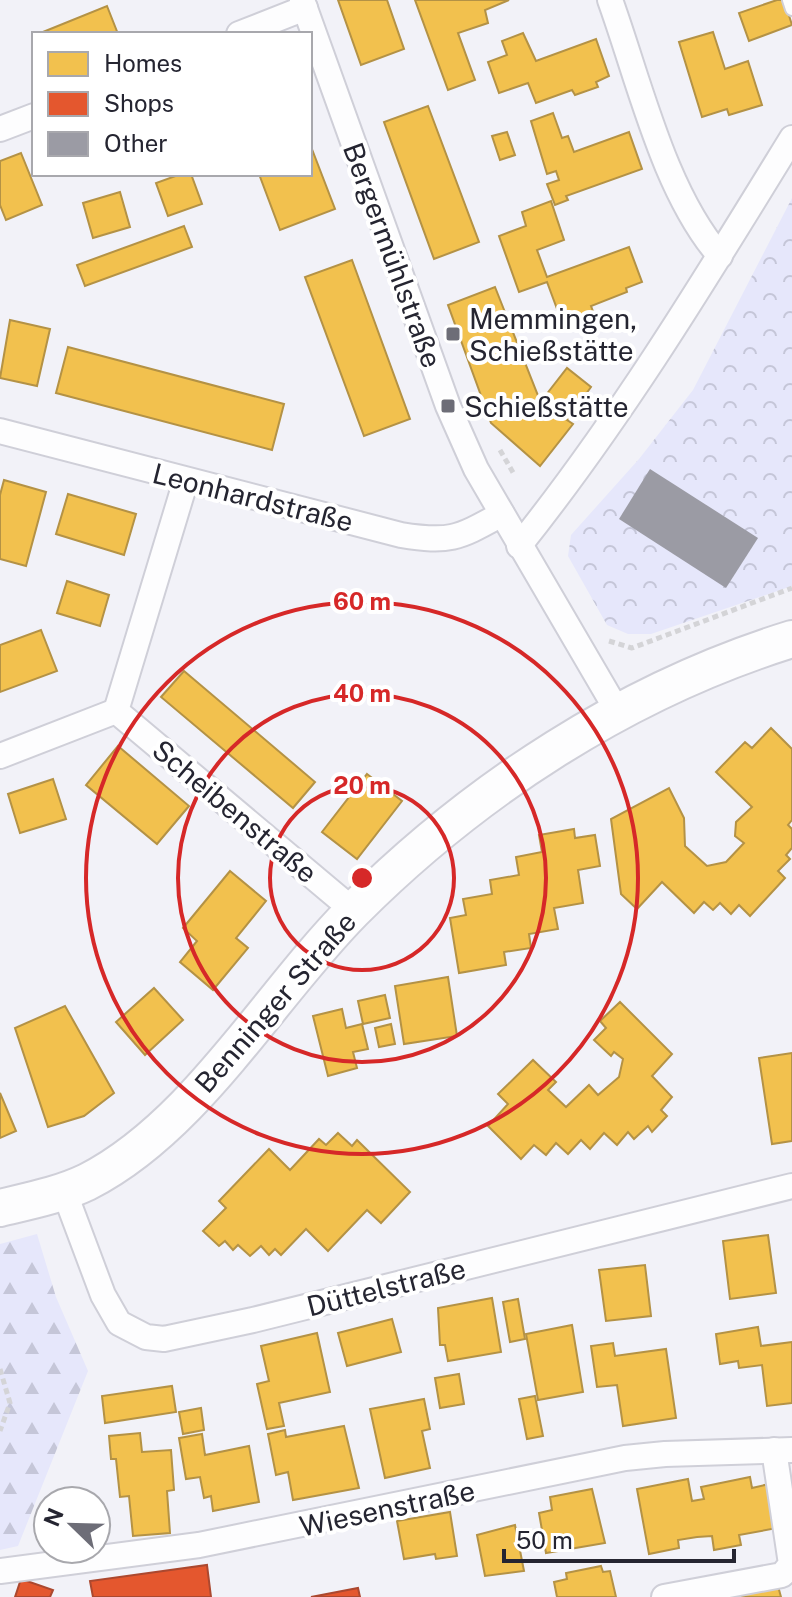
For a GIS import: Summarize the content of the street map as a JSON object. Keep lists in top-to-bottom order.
{
  "streets": {
    "street": [
      "Bergermühlstraße",
      "Leonhardstraße",
      "Scheibenstraße",
      "Benninger Straße",
      "Düttelstraße",
      "Wiesenstraße"
    ]
  },
  "crossings": [
    ["Bergermühlstraße", "Leonhardstraße"],
    ["Bergermühlstraße", "Benninger Straße"],
    ["Scheibenstraße", "Benninger Straße"],
    ["Benninger Straße", "Düttelstraße"]
  ],
  "places": {
    "transit": ["Memmingen, Schießstätte", "Schießstätte"]
  },
  "legend": ["Homes", "Shops", "Other"],
  "scale_bar": "50 m",
  "north": "top left",
  "rings": ["60 m", "40 m", "20 m"]
}
